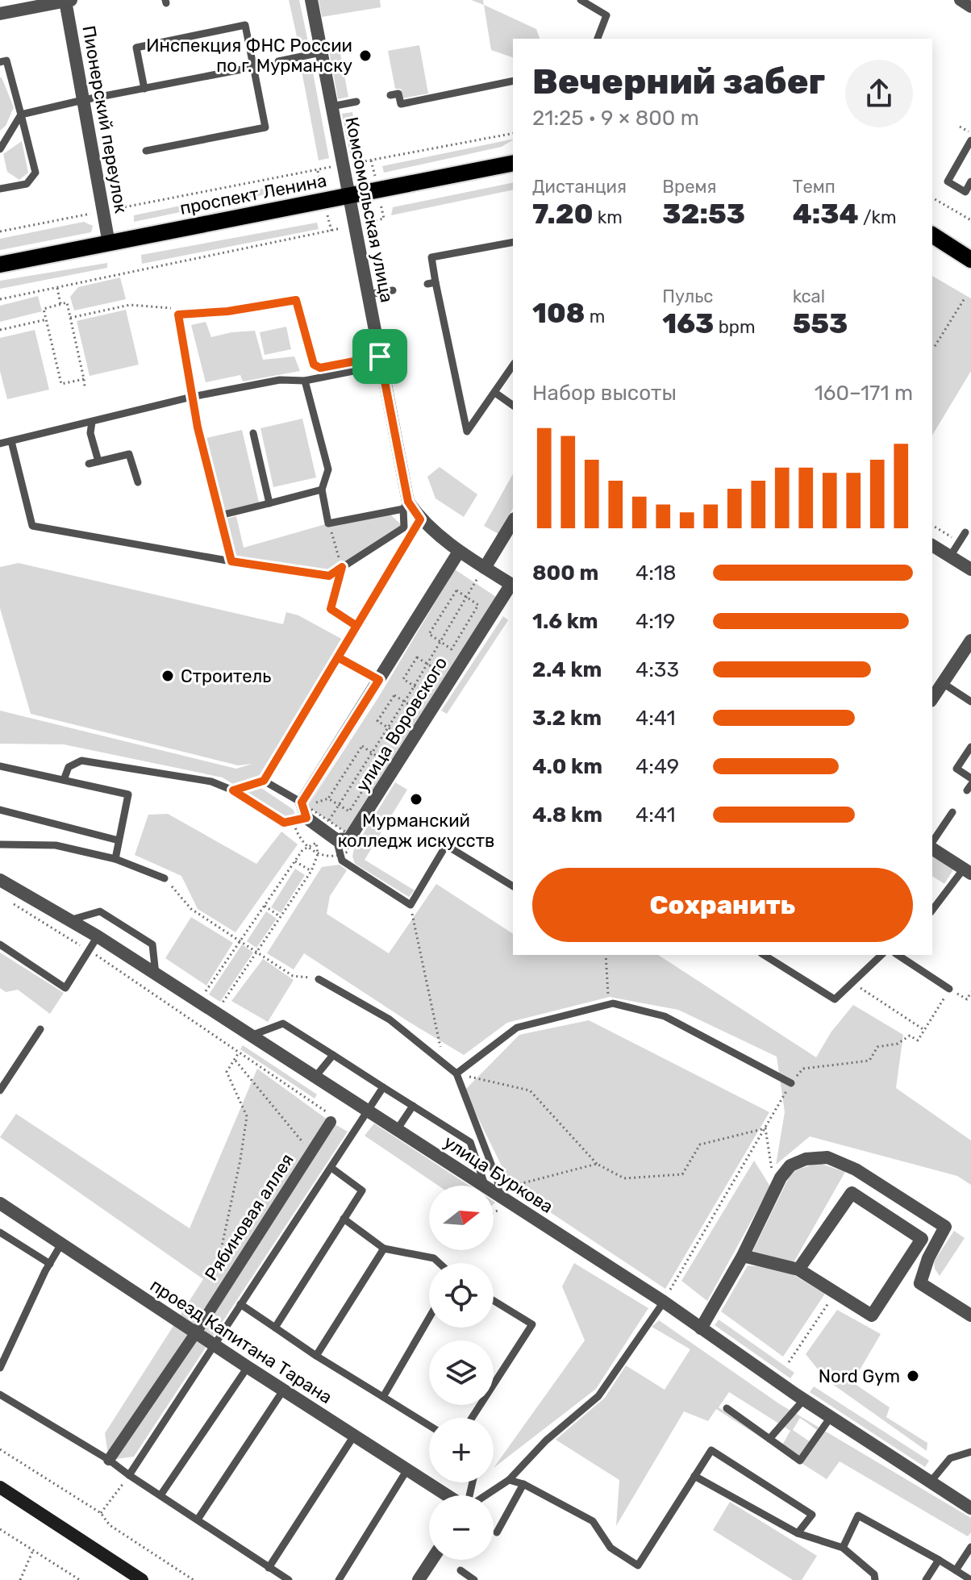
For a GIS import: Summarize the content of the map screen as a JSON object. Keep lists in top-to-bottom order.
{
  "streets": {
    "main road": ["проспект Ленина"],
    "street": [
      "Пионерский переулок",
      "Комсомольская улица",
      "улица Воровского",
      "улица Буркова",
      "Рябиновая аллея",
      "проезд Капитана Тарана"
    ]
  },
  "crossings": [
    ["Пионерский переулок", "проспект Ленина"],
    ["проспект Ленина", "Комсомольская улица"],
    ["Рябиновая аллея", "проезд Капитана Тарана"]
  ],
  "places": [
    "Инспекция ФНС России по г. Мурманску",
    "Строитель",
    "Мурманский колледж искусств",
    "Nord Gym"
  ],
  "north": "right",
  "page": {
    "heading": ["Вечерний забег", "21:25 · 9 × 800 m"],
    "stats": [
      ["Дистанция", "7.20 km"],
      ["Время", "32:53"],
      ["Темп", "4:34 /km"],
      ["108 m"],
      ["Пульс", "163 bpm"],
      ["kcal", "553"]
    ],
    "chart": ["Набор высоты", "160–171 m"],
    "list": [
      {
        "name": "800 m",
        "note": "4:18"
      },
      {
        "name": "1.6 km",
        "note": "4:19"
      },
      {
        "name": "2.4 km",
        "note": "4:33"
      },
      {
        "name": "3.2 km",
        "note": "4:41"
      },
      {
        "name": "4.0 km",
        "note": "4:49"
      },
      {
        "name": "4.8 km",
        "note": "4:41"
      }
    ],
    "buttons": "Сохранить",
    "map_buttons": ["+", "−"]
  }
}
